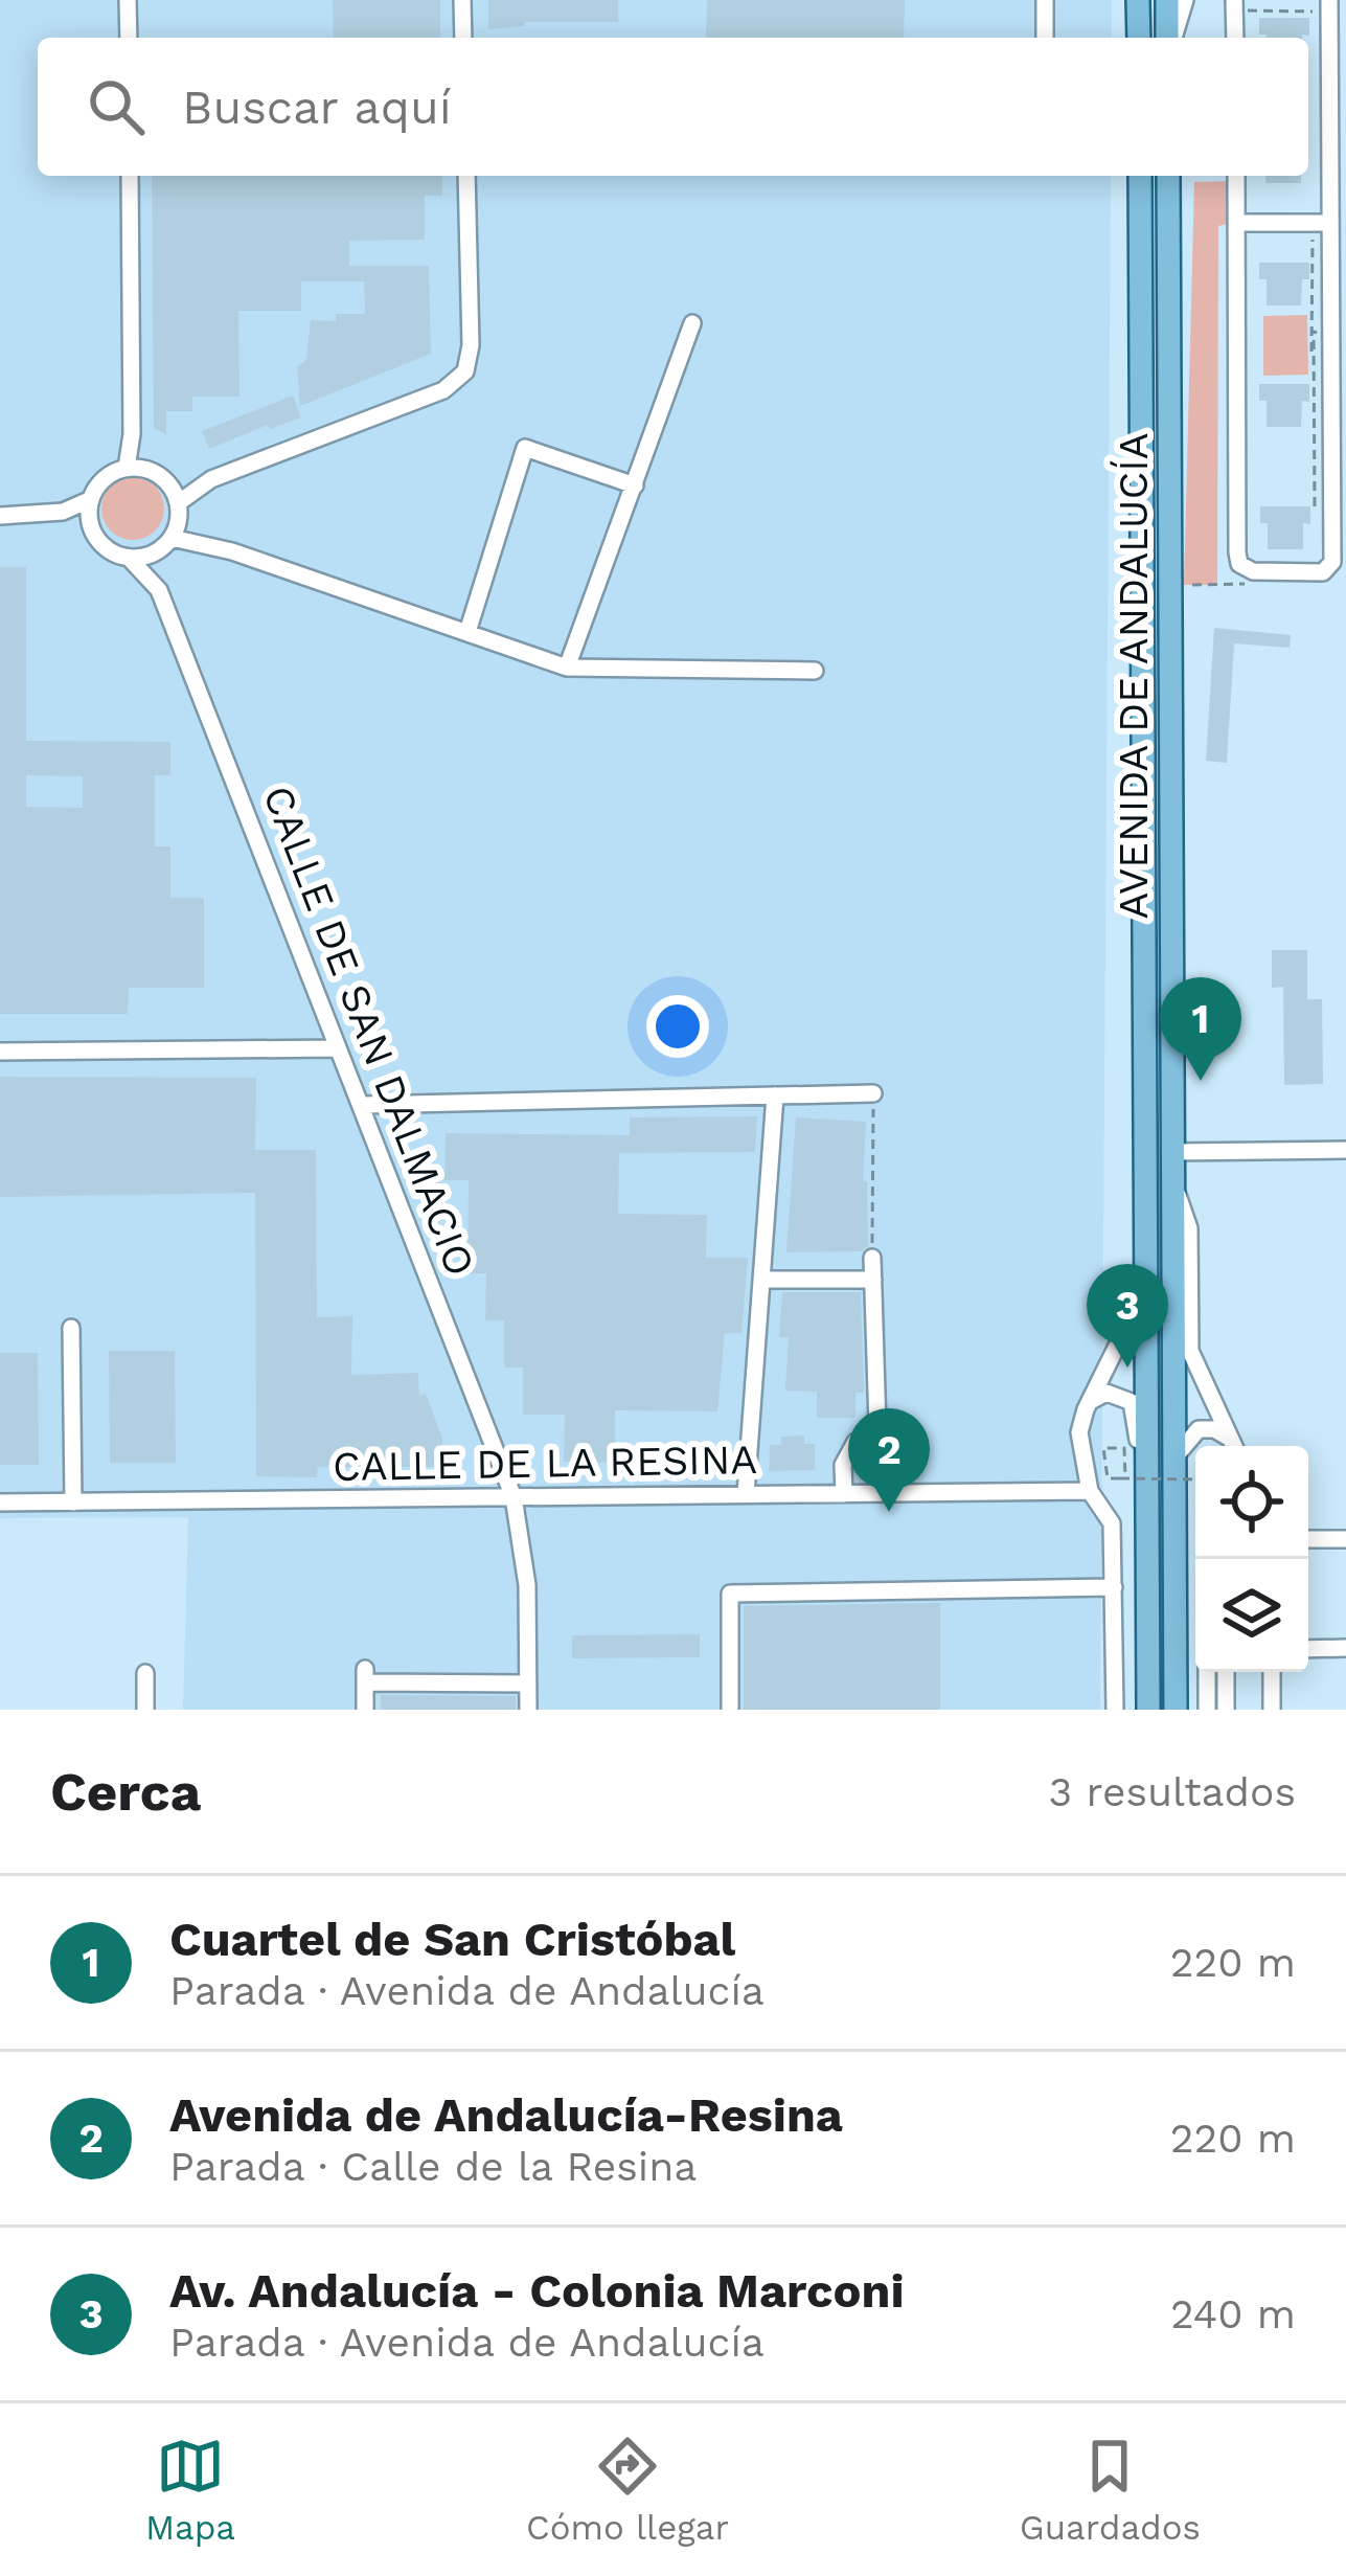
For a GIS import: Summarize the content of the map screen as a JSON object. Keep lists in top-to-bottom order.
{
  "streets": {
    "main road": ["AVENIDA DE ANDALUCÍA"],
    "street": ["CALLE DE SAN DALMACIO", "CALLE DE LA RESINA"]
  },
  "crossings": [
    ["AVENIDA DE ANDALUCÍA", "CALLE DE LA RESINA"],
    ["CALLE DE SAN DALMACIO", "CALLE DE LA RESINA"]
  ],
  "page": {
    "search": "Buscar aquí",
    "pins": ["1", "3", "2"],
    "heading": ["Cerca", "3 resultados"],
    "list": [
      {
        "mark": "1",
        "name": "Cuartel de San Cristóbal",
        "note": "Parada · Avenida de Andalucía",
        "value": "220 m"
      },
      {
        "mark": "2",
        "name": "Avenida de Andalucía-Resina",
        "note": "Parada · Calle de la Resina",
        "value": "220 m"
      },
      {
        "mark": "3",
        "name": "Av. Andalucía - Colonia Marconi",
        "note": "Parada · Avenida de Andalucía",
        "value": "240 m"
      }
    ],
    "nav": ["Mapa", "Cómo llegar", "Guardados"]
  }
}
